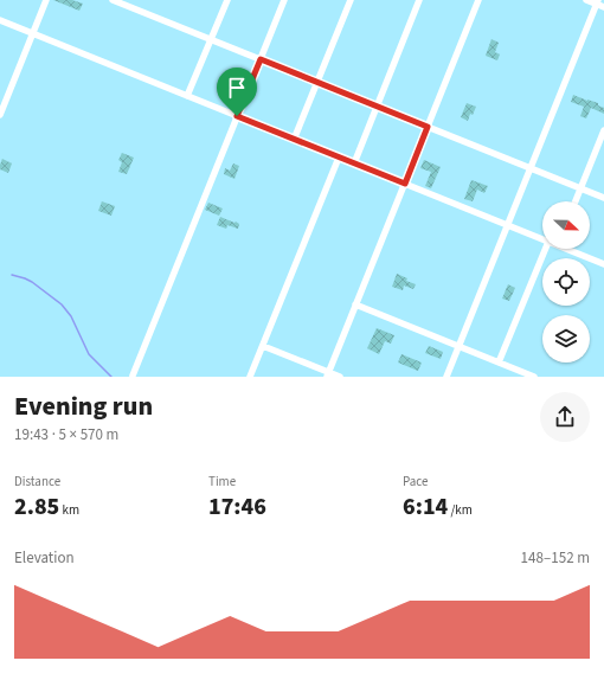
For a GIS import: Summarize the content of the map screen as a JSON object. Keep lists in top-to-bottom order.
{
  "north": "right",
  "page": {
    "heading": ["Evening run", "19:43 · 5 × 570 m"],
    "stats": [
      ["Distance", "2.85 km"],
      ["Time", "17:46"],
      ["Pace", "6:14 /km"]
    ],
    "chart": ["Elevation", "148–152 m"]
  }
}
